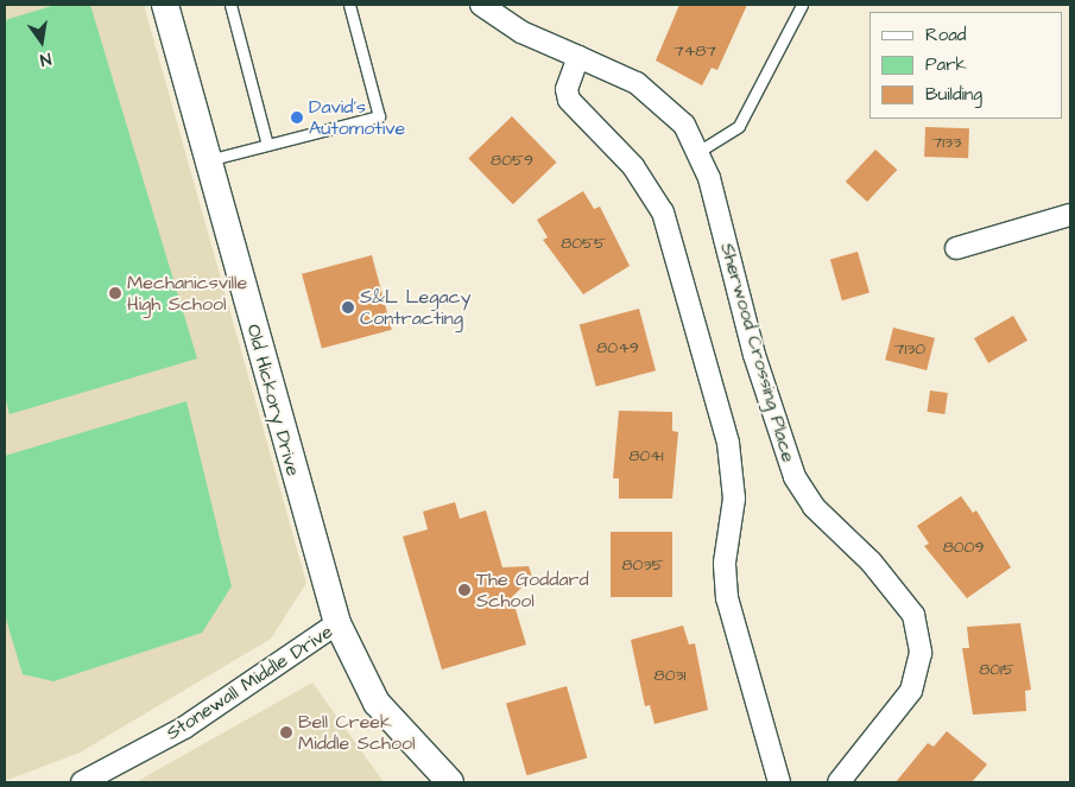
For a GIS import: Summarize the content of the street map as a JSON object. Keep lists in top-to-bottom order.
{
  "streets": {
    "street": ["Sherwood Crossing Place", "Old Hickory Drive", "Stonewall Middle Drive"]
  },
  "crossings": [
    ["Old Hickory Drive", "Stonewall Middle Drive"]
  ],
  "places": [
    "David's Automotive",
    "Mechanicsville High School",
    "S&L Legacy Contracting",
    "The Goddard School",
    "Bell Creek Middle School"
  ],
  "house_numbers": [
    "7487",
    "7133",
    "8059",
    "8055",
    "8049",
    "7130",
    "8041",
    "8009",
    "8035",
    "8015",
    "8031"
  ],
  "legend": ["Road", "Park", "Building"],
  "north": "bottom"
}
